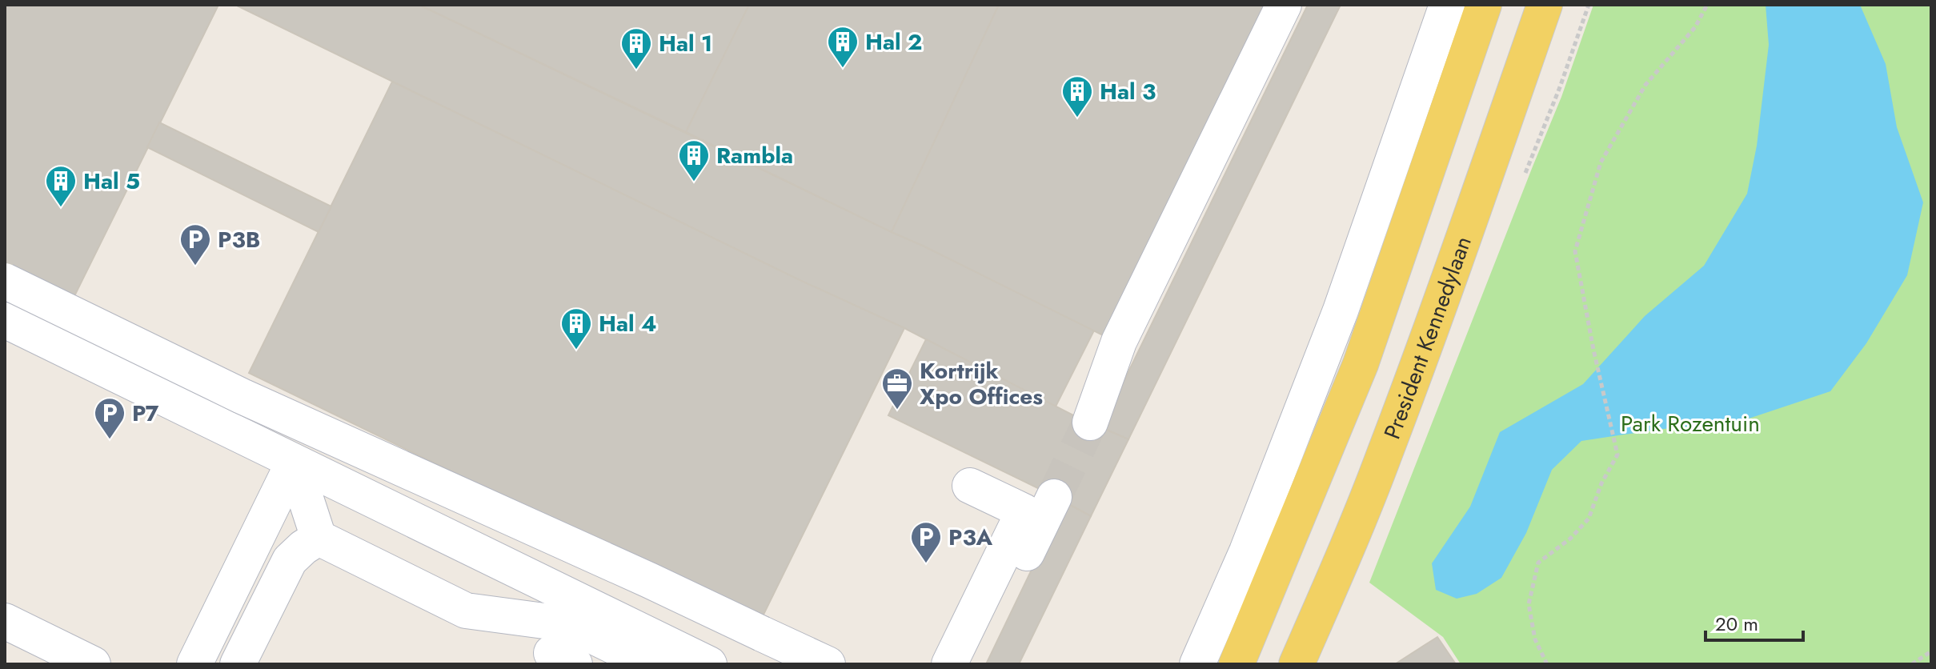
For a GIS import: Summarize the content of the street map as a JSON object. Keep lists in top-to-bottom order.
{
  "streets": {
    "main road": ["President Kennedylaan"]
  },
  "parks": ["Park Rozentuin"],
  "places": {
    "building": [
      "Hal 2",
      "Hal 1",
      "Hal 3",
      "Rambla",
      "Hal 5",
      "Hal 4"
    ],
    "parking": ["P3B", "P7", "P3A"],
    "office": ["Kortrijk Xpo Offices"]
  },
  "scale_bar": "20 m"
}
